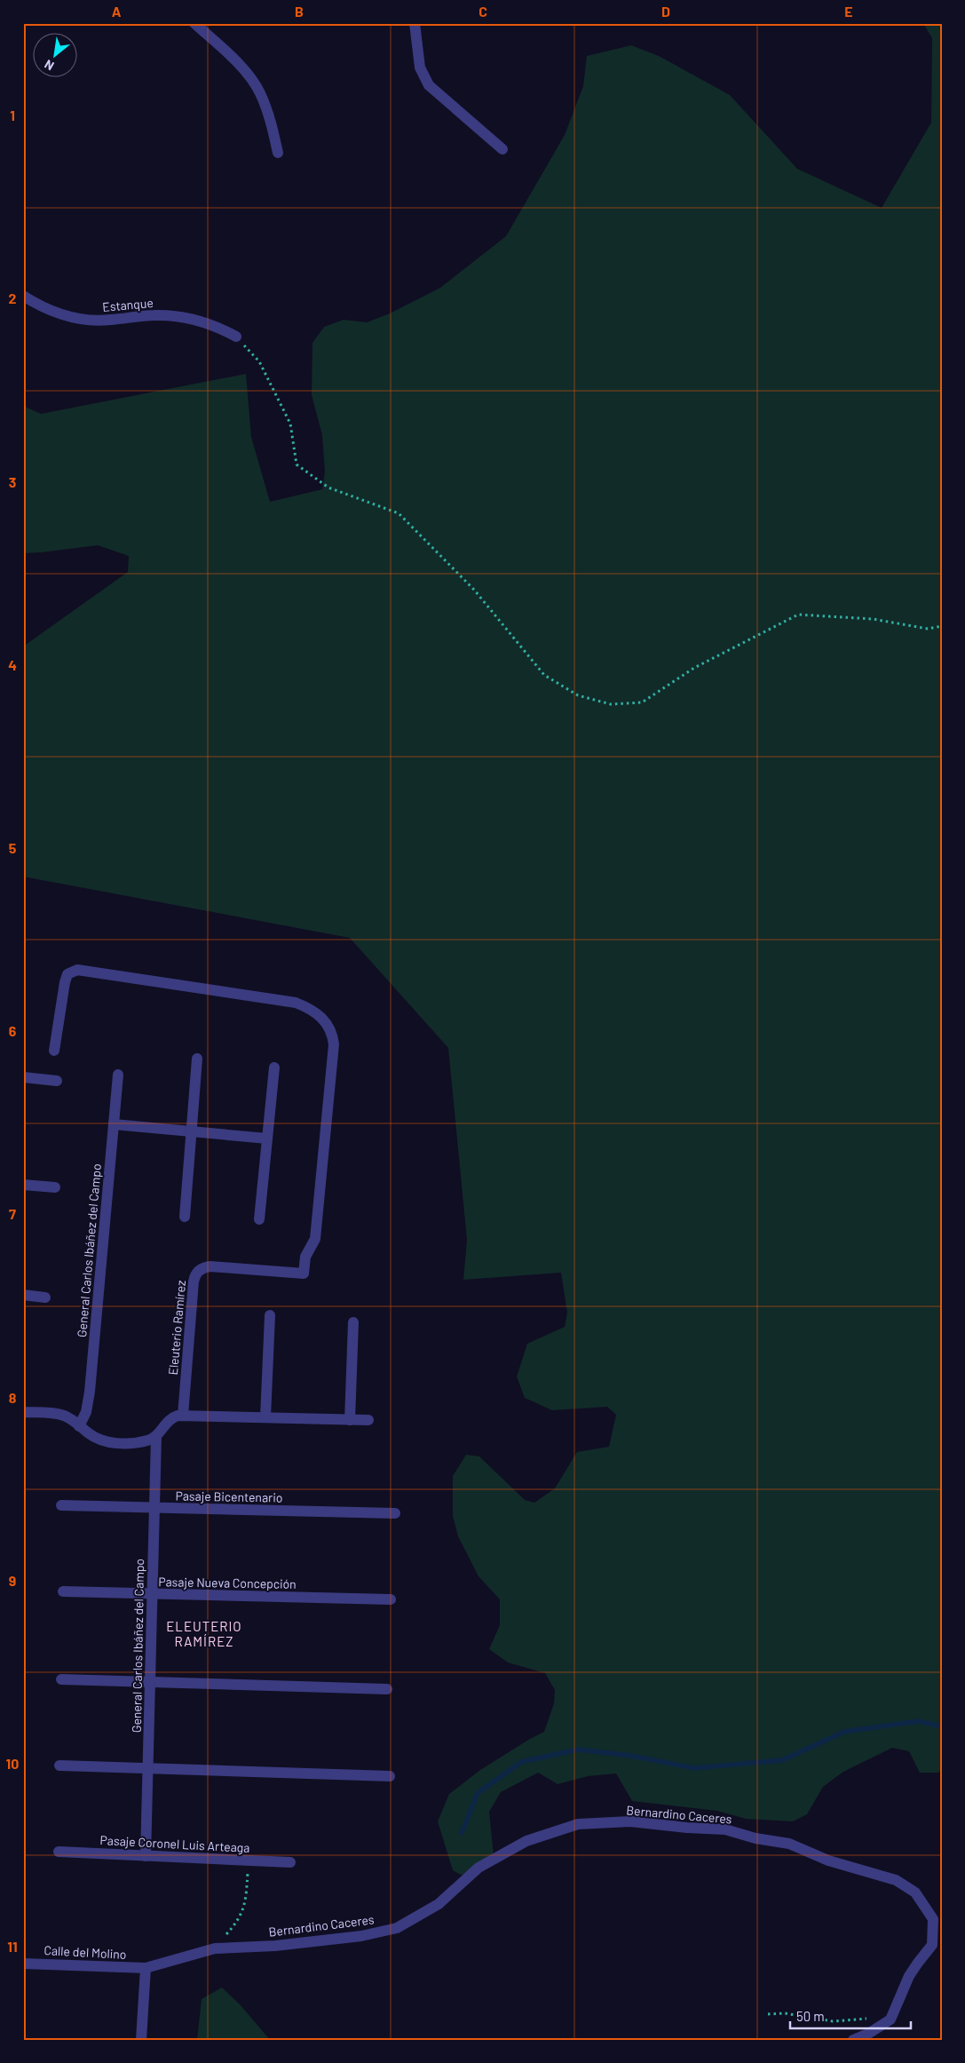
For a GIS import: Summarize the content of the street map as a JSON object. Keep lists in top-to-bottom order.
{
  "streets": {
    "street": [
      "Estanque",
      "General Carlos Ibáñez del Campo",
      "Eleuterio Ramírez",
      "Pasaje Bicentenario",
      "Pasaje Nueva Concepción",
      "Bernardino Caceres",
      "Pasaje Coronel Luis Arteaga",
      "Calle del Molino"
    ]
  },
  "crossings": [
    ["General Carlos Ibáñez del Campo", "Pasaje Bicentenario"],
    ["General Carlos Ibáñez del Campo", "Pasaje Nueva Concepción"],
    ["General Carlos Ibáñez del Campo", "Pasaje Coronel Luis Arteaga"],
    ["Bernardino Caceres", "Calle del Molino"]
  ],
  "districts": ["ELEUTERIO RAMÍREZ"],
  "scale_bar": "50 m",
  "north": "bottom left",
  "grid": {
    "columns": [
      "A",
      "B",
      "C",
      "D",
      "E"
    ],
    "rows": [
      "1",
      "2",
      "3",
      "4",
      "5",
      "6",
      "7",
      "8",
      "9",
      "10",
      "11"
    ]
  }
}
